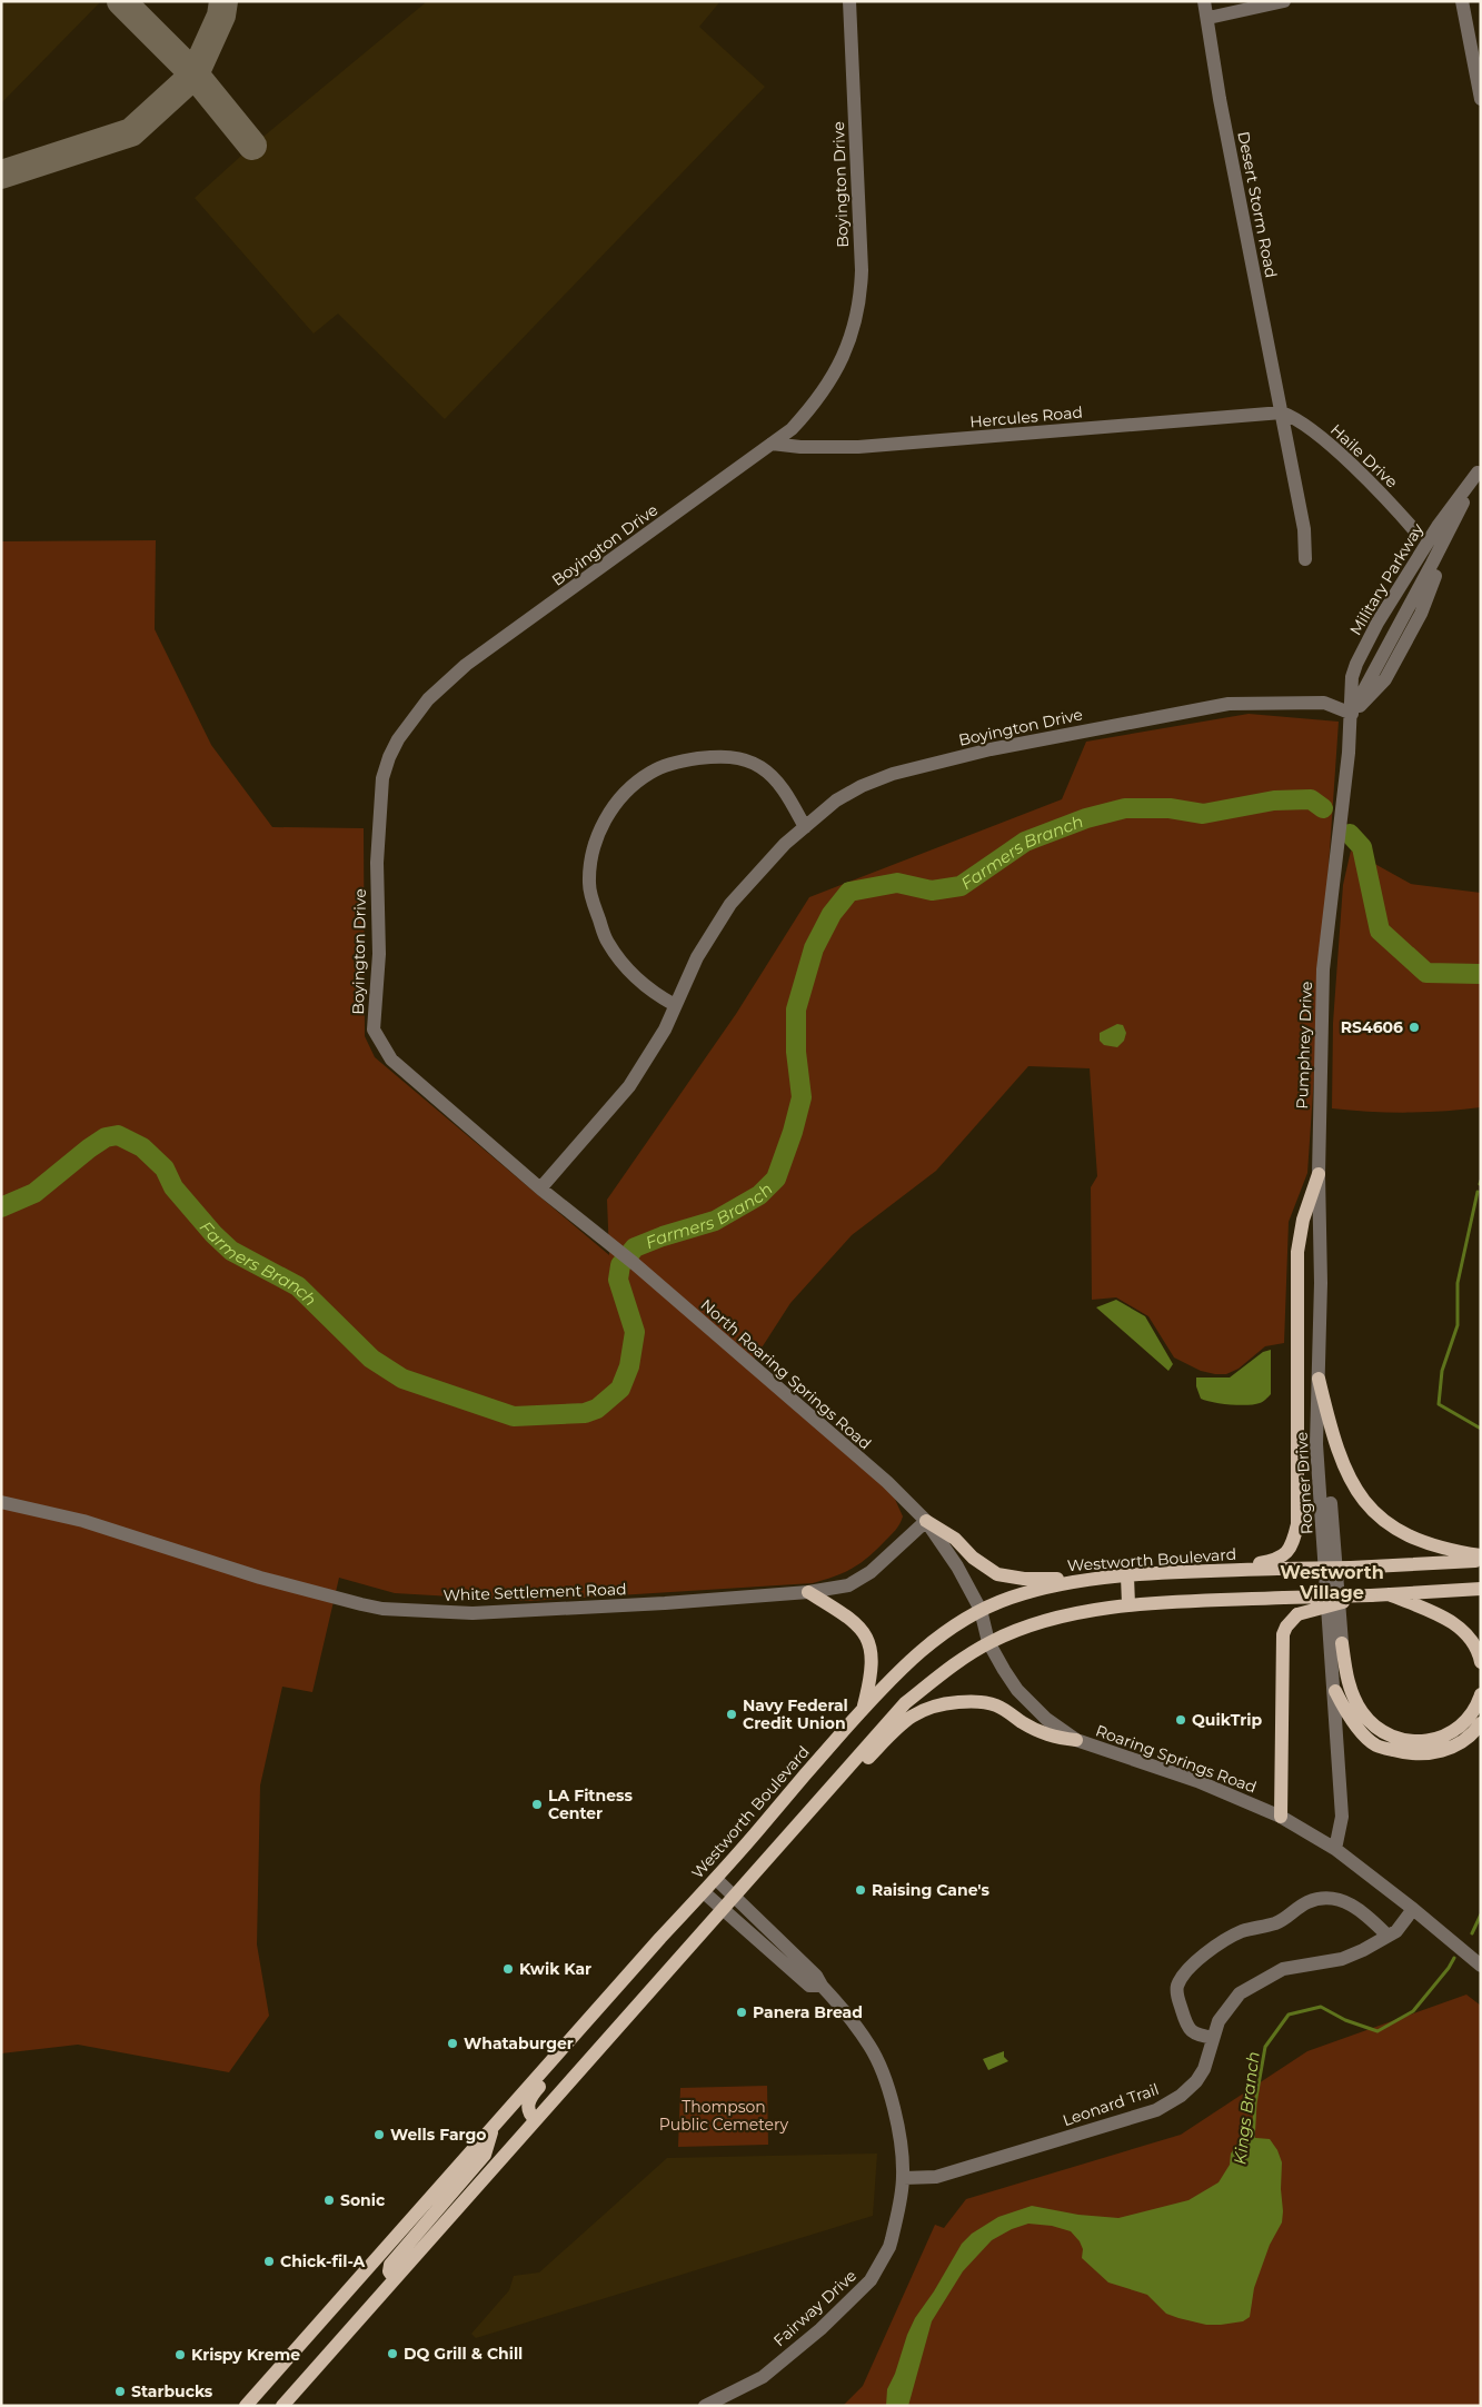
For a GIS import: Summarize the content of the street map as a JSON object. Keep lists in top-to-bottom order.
{
  "streets": {
    "main road": ["Westworth Boulevard"],
    "street": [
      "Boyington Drive",
      "Desert Storm Road",
      "Hercules Road",
      "Haile Drive",
      "Military Parkway",
      "Pumphrey Drive",
      "North Roaring Springs Road",
      "Rogner Drive",
      "White Settlement Road",
      "Roaring Springs Road",
      "Leonard Trail",
      "Fairway Drive"
    ]
  },
  "crossings": [
    ["Boyington Drive", "Hercules Road"],
    ["Boyington Drive", "Military Parkway"],
    ["Boyington Drive", "Pumphrey Drive"],
    ["Boyington Drive", "North Roaring Springs Road"],
    ["Desert Storm Road", "Hercules Road"],
    ["Desert Storm Road", "Haile Drive"],
    ["Hercules Road", "Haile Drive"],
    ["Military Parkway", "Pumphrey Drive"],
    ["Pumphrey Drive", "Rogner Drive"],
    ["North Roaring Springs Road", "Westworth Boulevard"],
    ["North Roaring Springs Road", "White Settlement Road"],
    ["North Roaring Springs Road", "Roaring Springs Road"],
    ["Rogner Drive", "Roaring Springs Road"],
    ["Westworth Boulevard", "Roaring Springs Road"],
    ["Westworth Boulevard", "Fairway Drive"],
    ["Roaring Springs Road", "Leonard Trail"],
    ["Leonard Trail", "Fairway Drive"]
  ],
  "districts": ["Westworth Village"],
  "water": ["Farmers Branch", "Kings Branch"],
  "parks": ["Thompson Public Cemetery"],
  "places": [
    "RS4606",
    "Navy Federal Credit Union",
    "QuikTrip",
    "LA Fitness Center",
    "Raising Cane's",
    "Kwik Kar",
    "Panera Bread",
    "Whataburger",
    "Wells Fargo",
    "Sonic",
    "Chick-fil-A",
    "DQ Grill & Chill",
    "Krispy Kreme",
    "Starbucks"
  ]
}
